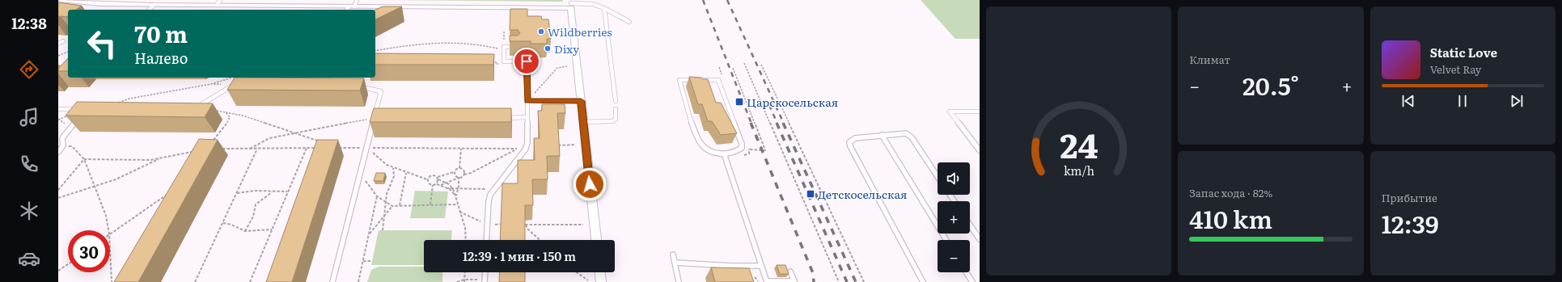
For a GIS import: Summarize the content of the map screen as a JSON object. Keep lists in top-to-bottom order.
{
  "places": {
    "other": ["Wildberries", "Dixy"],
    "transit": ["Царскосельская", "Детскосельская"]
  },
  "page": {
    "tabs": "12:38",
    "tile": [
      "Климат",
      ["Запас хода · 82%", "410 km"],
      ["Прибытие", "12:39"]
    ],
    "turn": ["70 m", "Налево"],
    "song": ["Static Love", "Velvet Ray"],
    "heat": ["−", "20.5°", "+"],
    "map_buttons": ["+", "−"],
    "limit": "30",
    "trip": "12:39 · 1 мин · 150 m",
    "gauge": ["24", "km/h"]
  }
}
